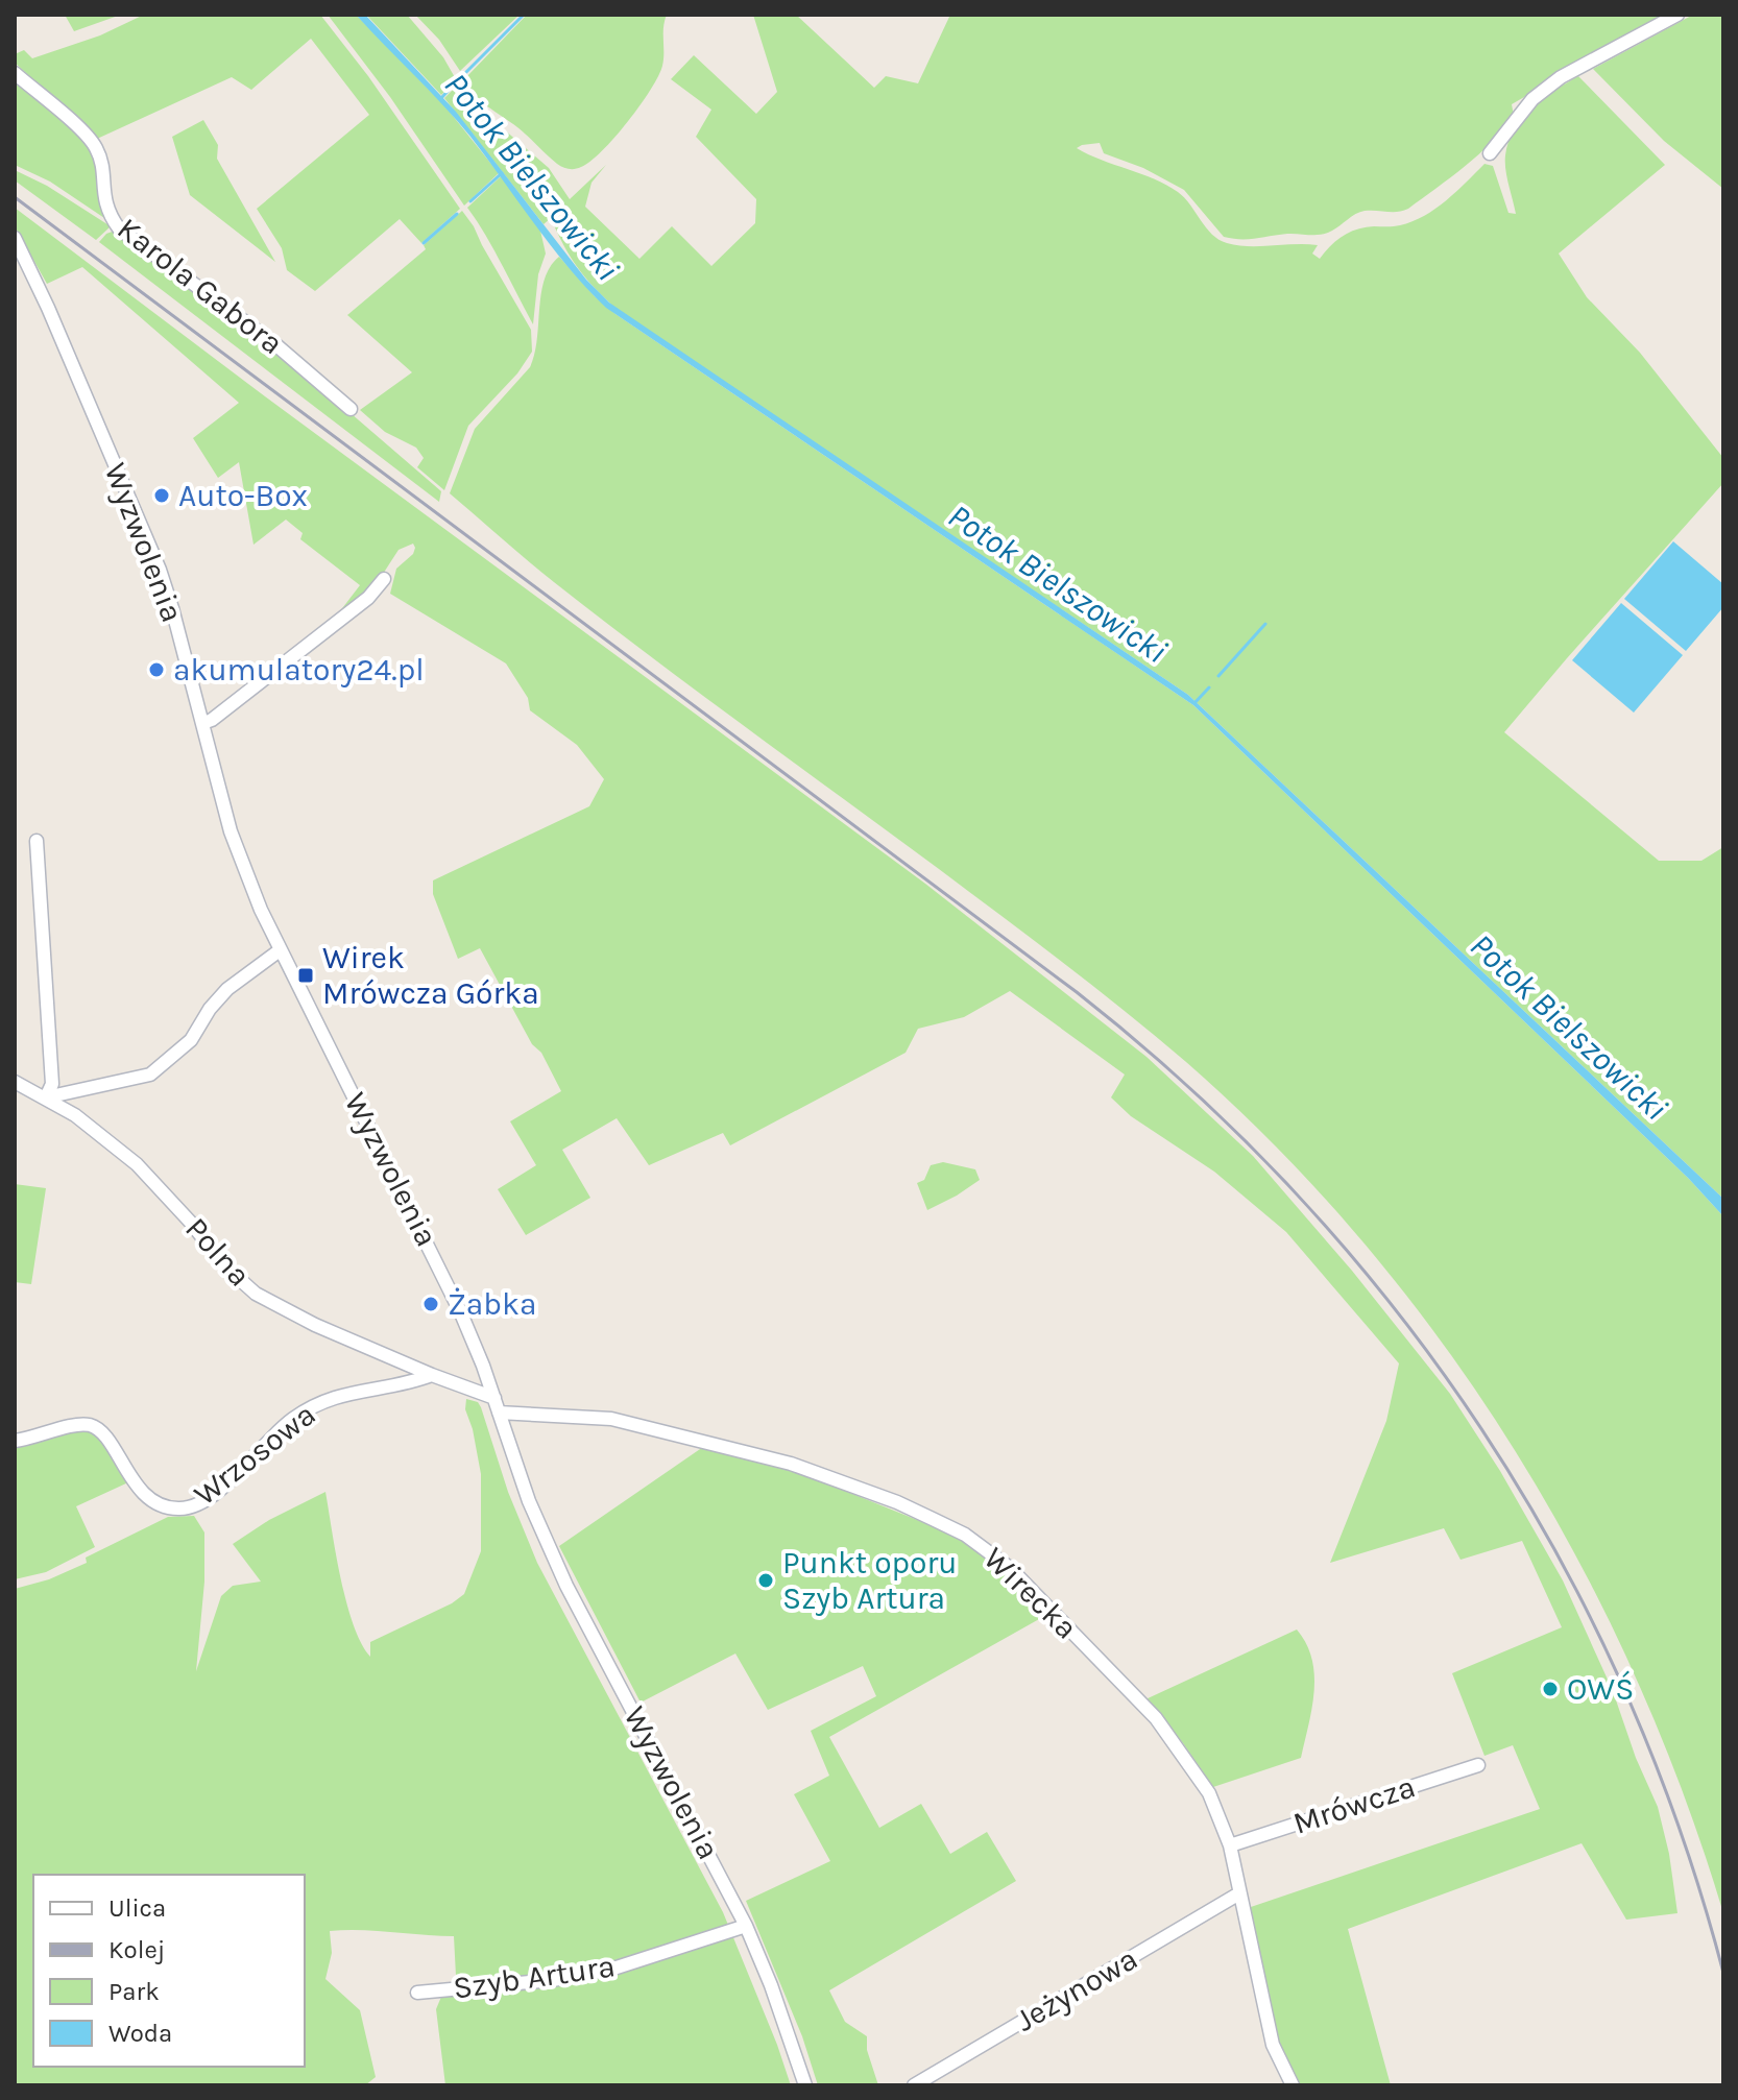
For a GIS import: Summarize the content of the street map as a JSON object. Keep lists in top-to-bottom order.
{
  "streets": {
    "street": [
      "Karola Gabora",
      "Wyzwolenia",
      "Polna",
      "Wrzosowa",
      "Wirecka",
      "Mrówcza",
      "Szyb Artura",
      "Jeżynowa"
    ]
  },
  "crossings": [
    ["Wyzwolenia", "Polna"],
    ["Wyzwolenia", "Wirecka"],
    ["Wyzwolenia", "Szyb Artura"],
    ["Polna", "Wrzosowa"],
    ["Wirecka", "Mrówcza"],
    ["Wirecka", "Jeżynowa"]
  ],
  "water": ["Potok Bielszowicki"],
  "places": {
    "other": [
      "Auto-Box",
      "akumulatory24.pl",
      "Żabka",
      "Punkt oporu Szyb Artura",
      "OWŚ"
    ],
    "transit": ["Wirek Mrówcza Górka"]
  },
  "legend": [
    "Ulica",
    "Kolej",
    "Park",
    "Woda"
  ]
}
